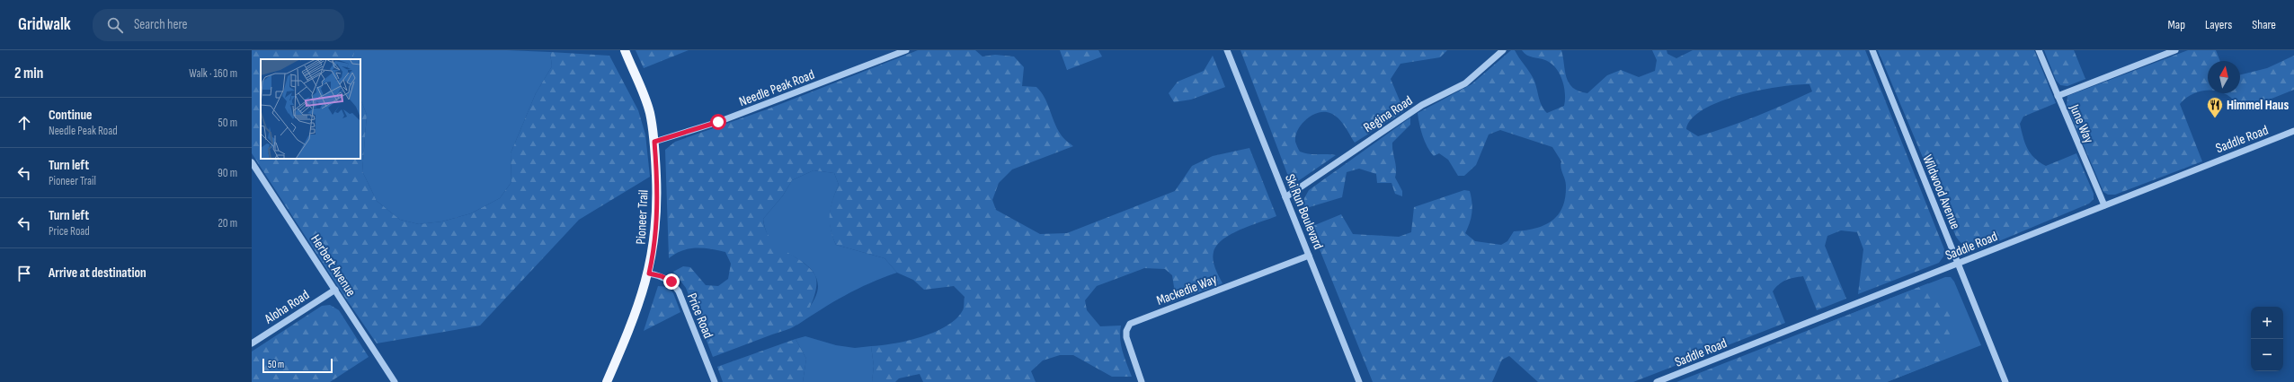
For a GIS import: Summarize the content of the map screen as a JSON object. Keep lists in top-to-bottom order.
{
  "streets": {
    "main road": ["Pioneer Trail"],
    "street": [
      "Needle Peak Road",
      "Regina Road",
      "June Way",
      "Saddle Road",
      "Wildwood Avenue",
      "Ski Run Boulevard",
      "Herbert Avenue",
      "Mackedie Way",
      "Aloha Road",
      "Price Road"
    ]
  },
  "crossings": [
    ["Needle Peak Road", "Pioneer Trail"],
    ["Regina Road", "Ski Run Boulevard"],
    ["June Way", "Saddle Road"],
    ["Saddle Road", "Wildwood Avenue"],
    ["Ski Run Boulevard", "Mackedie Way"],
    ["Pioneer Trail", "Price Road"],
    ["Herbert Avenue", "Aloha Road"]
  ],
  "places": {
    "restaurant": ["Himmel Haus"]
  },
  "scale_bar": "50 m",
  "north": "top",
  "page": {
    "header": "Gridwalk",
    "search": "Search here",
    "nav": ["Map", "Layers", "Share"],
    "heading": ["2 min", "Walk · 160 m"],
    "list": [
      ["Continue", "Needle Peak Road", "50 m"],
      ["Turn left", "Pioneer Trail", "90 m"],
      ["Turn left", "Price Road", "20 m"],
      "Arrive at destination"
    ],
    "map_buttons": ["+", "−"],
    "scale": "50 m"
  }
}
